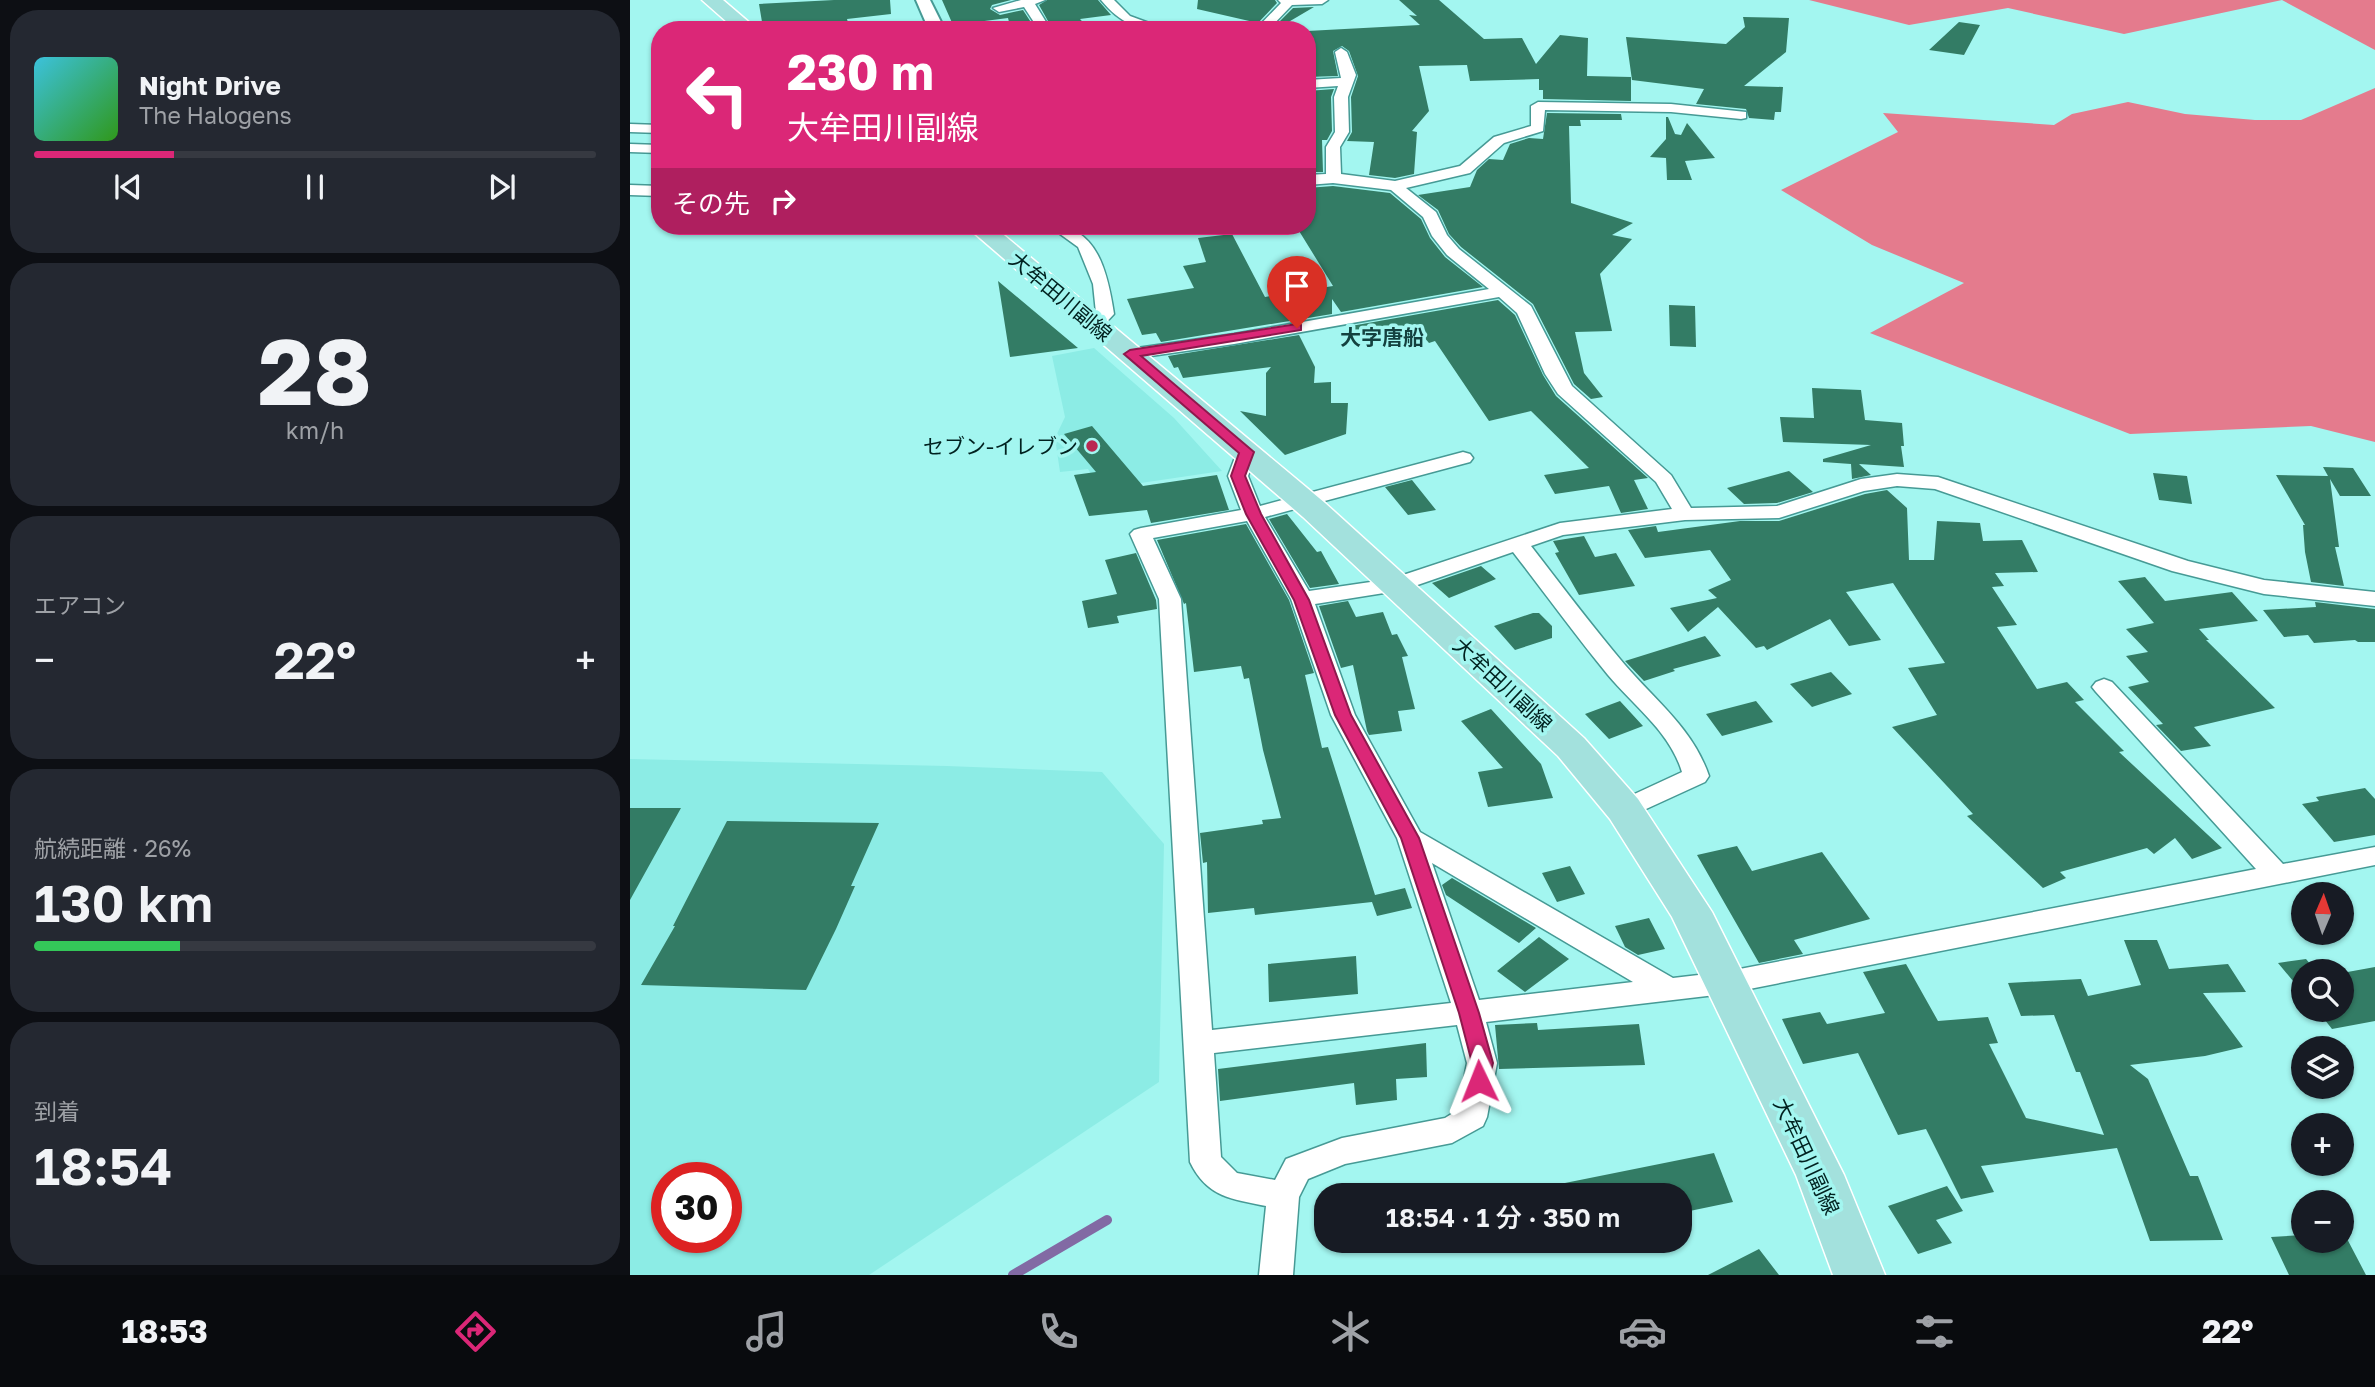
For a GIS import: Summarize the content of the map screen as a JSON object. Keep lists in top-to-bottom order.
{
  "streets": {
    "main road": ["大牟田川副線"]
  },
  "districts": ["大字唐船"],
  "places": ["セブン-イレブン"],
  "north": "top",
  "page": {
    "turn": ["230 m", "大牟田川副線"],
    "song": ["Night Drive", "The Halogens"],
    "then": "その先",
    "tile": [
      ["28", "km/h"],
      "エアコン",
      ["航続距離 · 26%", "130 km"],
      ["到着", "18:54"]
    ],
    "heat": ["−", "22°", "+"],
    "map_buttons": ["+", "−"],
    "limit": "30",
    "trip": "18:54 · 1 分 · 350 m",
    "tabs": ["18:53", "22°"]
  }
}
